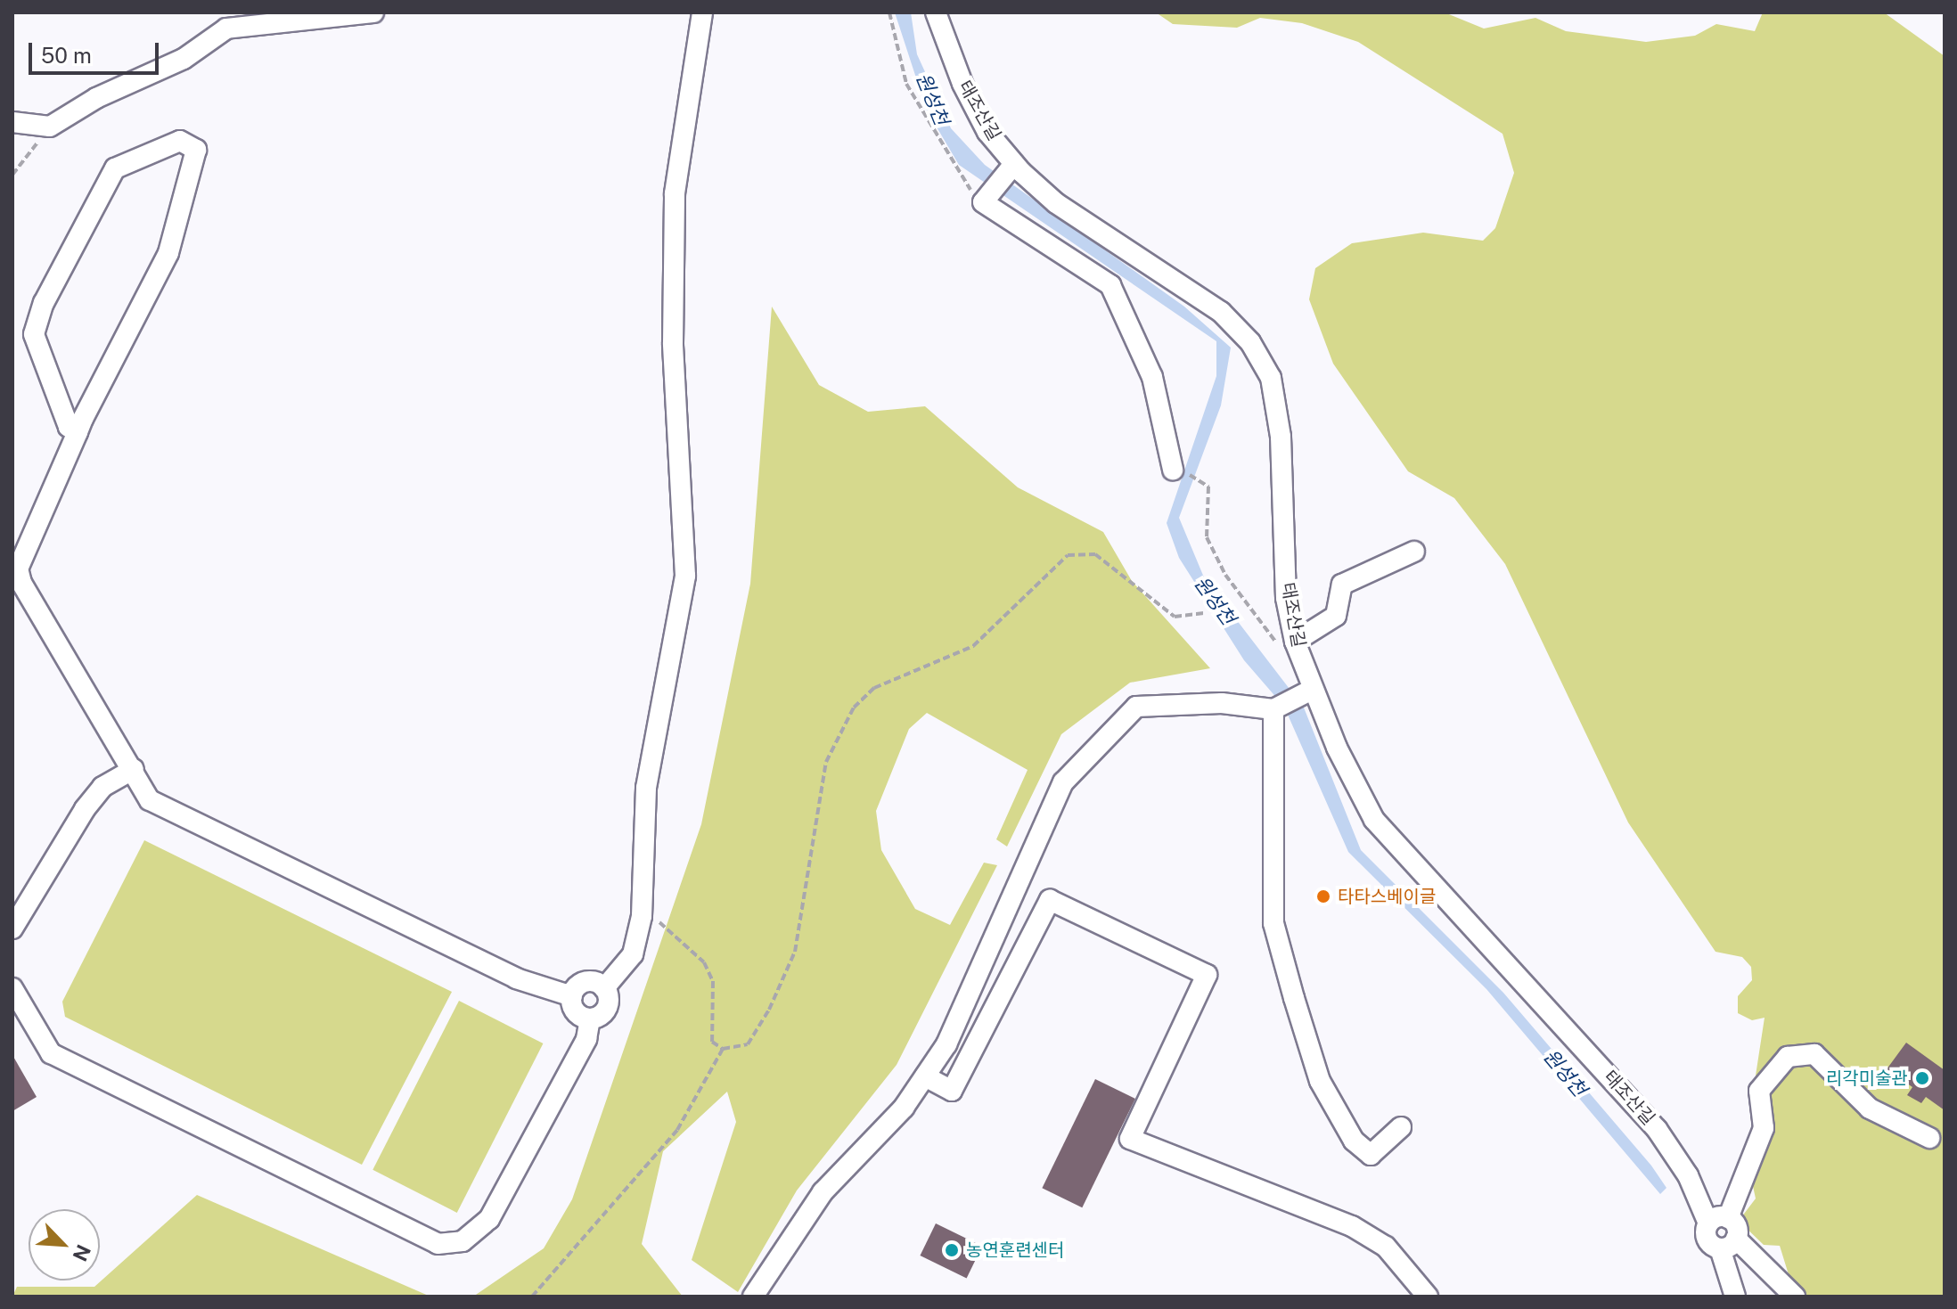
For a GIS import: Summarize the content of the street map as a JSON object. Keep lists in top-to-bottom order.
{
  "streets": {
    "street": ["태조산길"]
  },
  "water": ["원성천"],
  "places": ["타타스베이글", "리각미술관", "농연훈련센터"],
  "scale_bar": "50 m",
  "north": "bottom right"
}
